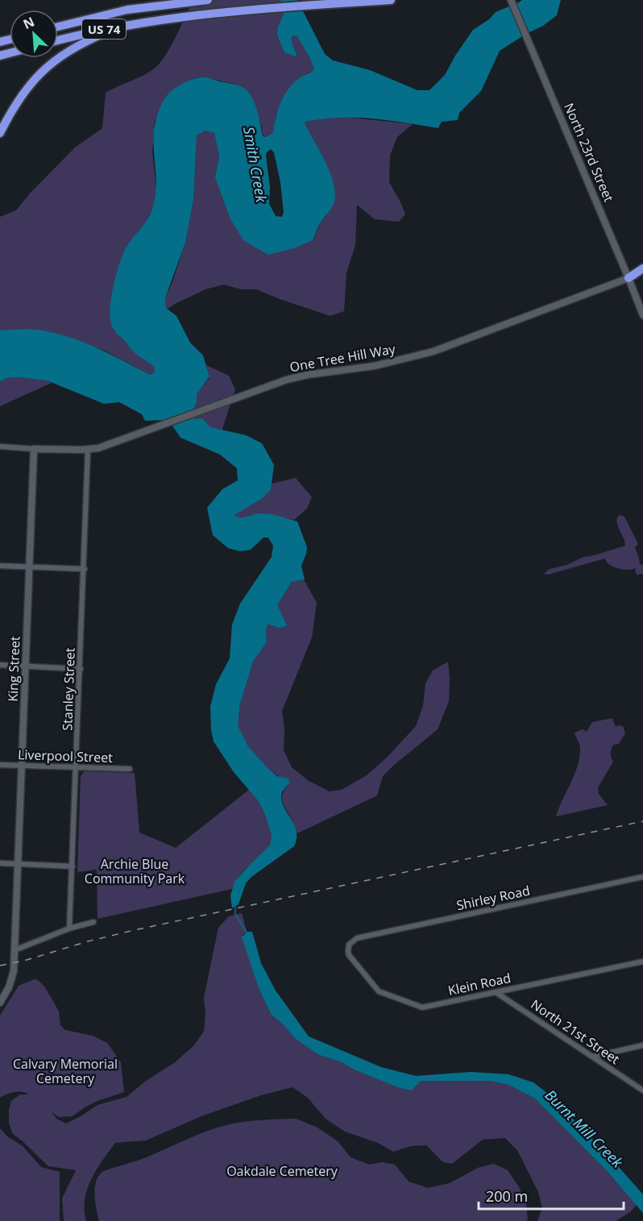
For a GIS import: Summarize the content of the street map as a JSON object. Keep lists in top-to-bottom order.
{
  "streets": {
    "highway": ["US 74"],
    "street": [
      "North 23rd Street",
      "One Tree Hill Way",
      "King Street",
      "Stanley Street",
      "Liverpool Street",
      "Shirley Road",
      "Klein Road",
      "North 21st Street"
    ]
  },
  "crossings": [
    ["North 23rd Street", "One Tree Hill Way"],
    ["One Tree Hill Way", "King Street"],
    ["One Tree Hill Way", "Stanley Street"],
    ["King Street", "Liverpool Street"],
    ["Stanley Street", "Liverpool Street"],
    ["Shirley Road", "Klein Road"],
    ["Klein Road", "North 21st Street"]
  ],
  "water": ["Smith Creek", "Burnt Mill Creek"],
  "parks": ["Archie Blue Community Park", "Calvary Memorial Cemetery", "Oakdale Cemetery"],
  "scale_bar": "200 m",
  "north": "top left"
}
